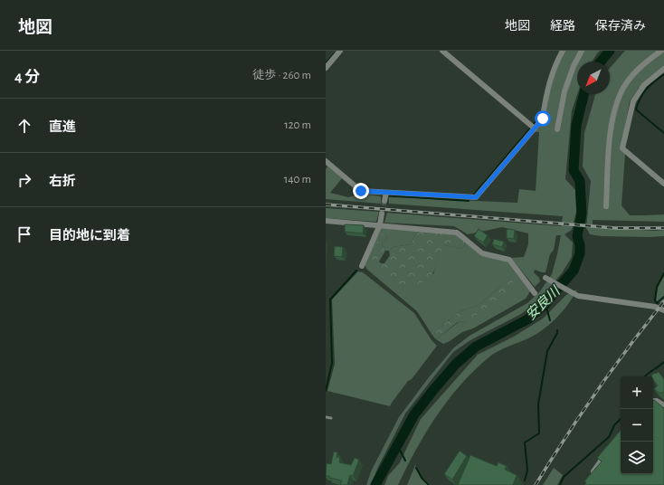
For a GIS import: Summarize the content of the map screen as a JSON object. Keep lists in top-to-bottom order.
{
  "water": ["安良川"],
  "north": "bottom left",
  "page": {
    "header": "地図",
    "nav": ["地図", "経路", "保存済み"],
    "heading": ["4 分", "徒歩 · 260 m"],
    "list": [
      ["直進", "120 m"],
      ["右折", "140 m"],
      "目的地に到着"
    ],
    "map_buttons": ["+", "−"]
  }
}
